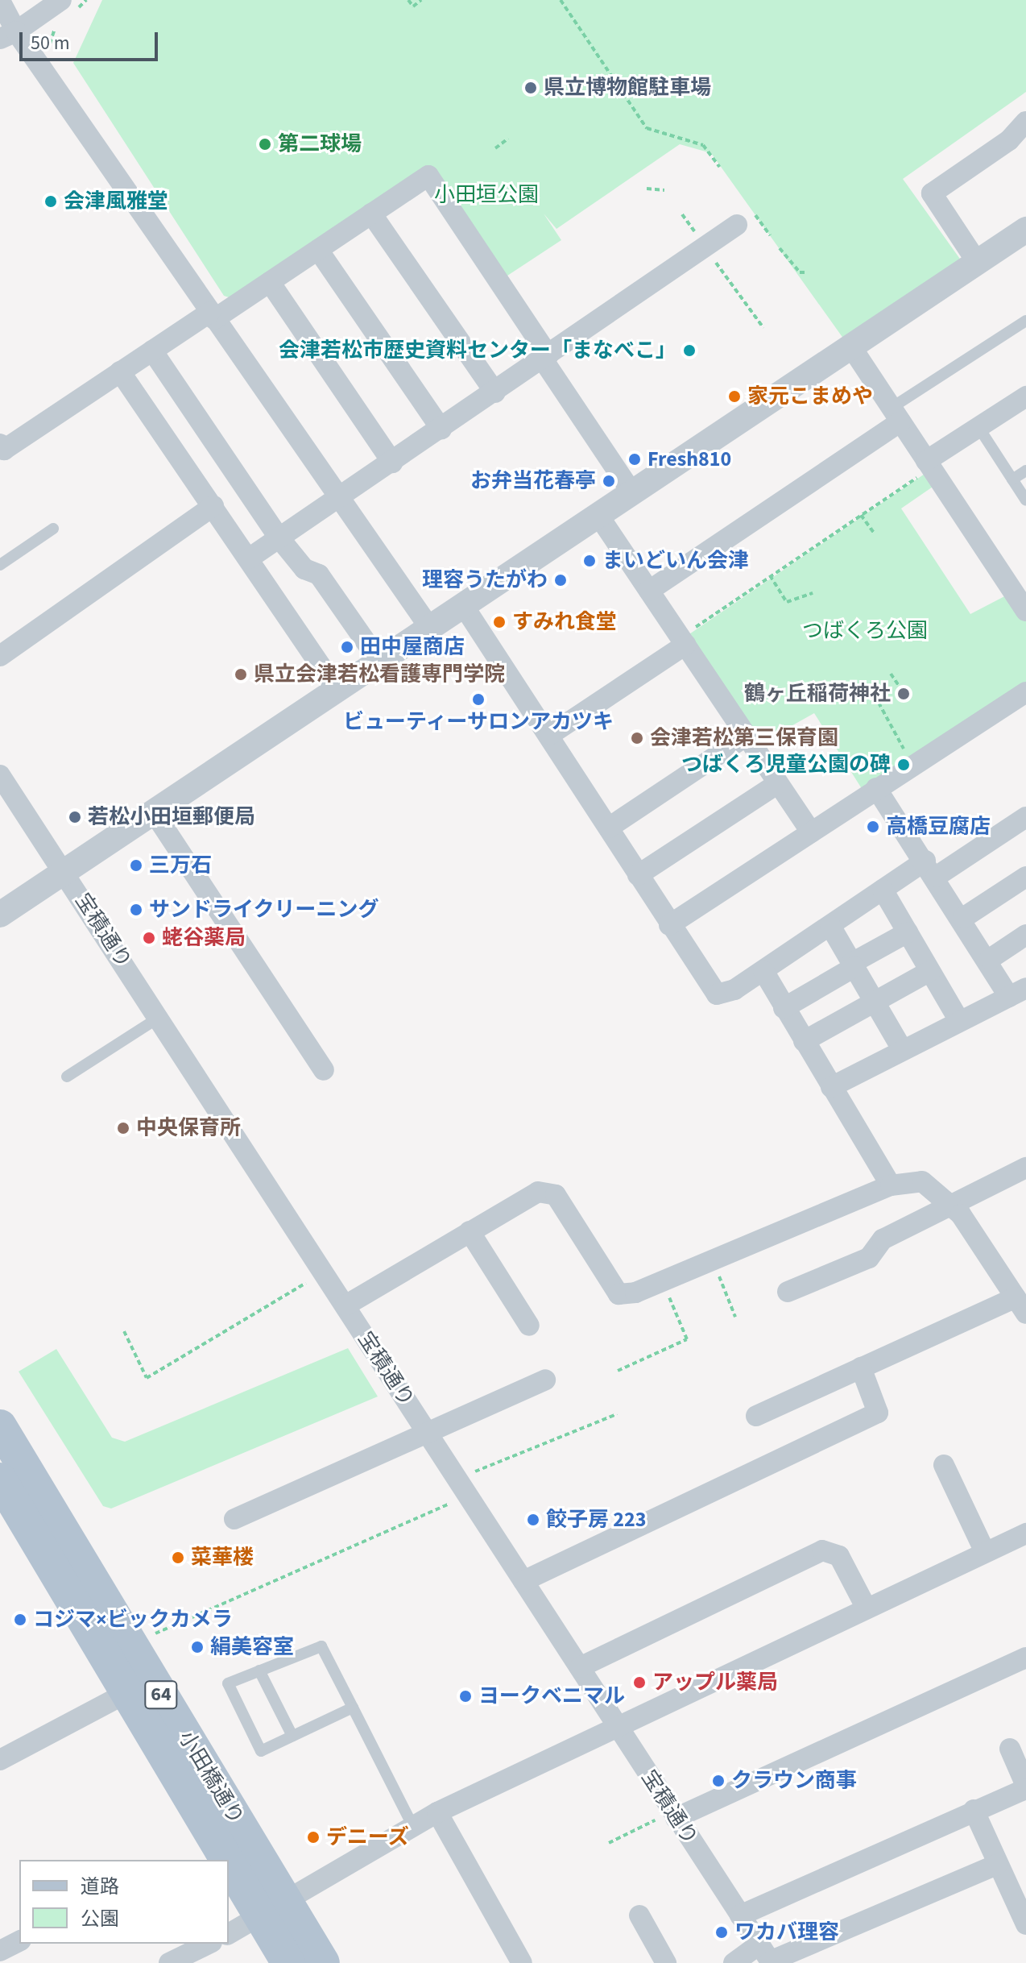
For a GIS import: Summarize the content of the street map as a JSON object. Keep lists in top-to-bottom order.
{
  "streets": {
    "main road": ["64", "小田橋通り"],
    "street": ["宝積通り"]
  },
  "parks": ["小田垣公園", "つばくろ公園"],
  "places": [
    "県立博物館駐車場",
    "第二球場",
    "会津風雅堂",
    "会津若松市歴史資料センター「まなべこ」",
    "家元こまめや",
    "Fresh810",
    "お弁当花春亭",
    "まいどいん会津",
    "理容うたがわ",
    "すみれ食堂",
    "田中屋商店",
    "県立会津若松看護専門学院",
    "鶴ヶ丘稲荷神社",
    "ビューティーサロンアカツキ",
    "会津若松第三保育園",
    "つばくろ児童公園の碑",
    "若松小田垣郵便局",
    "高橋豆腐店",
    "三万石",
    "サンドライクリーニング",
    "蛯谷薬局",
    "中央保育所",
    "餃子房 223",
    "菜華楼",
    "コジマ×ビックカメラ",
    "絹美容室",
    "アップル薬局",
    "ヨークベニマル",
    "クラウン商事",
    "デニーズ",
    "ワカバ理容"
  ],
  "legend": ["道路", "公園"],
  "scale_bar": "50 m"
}
